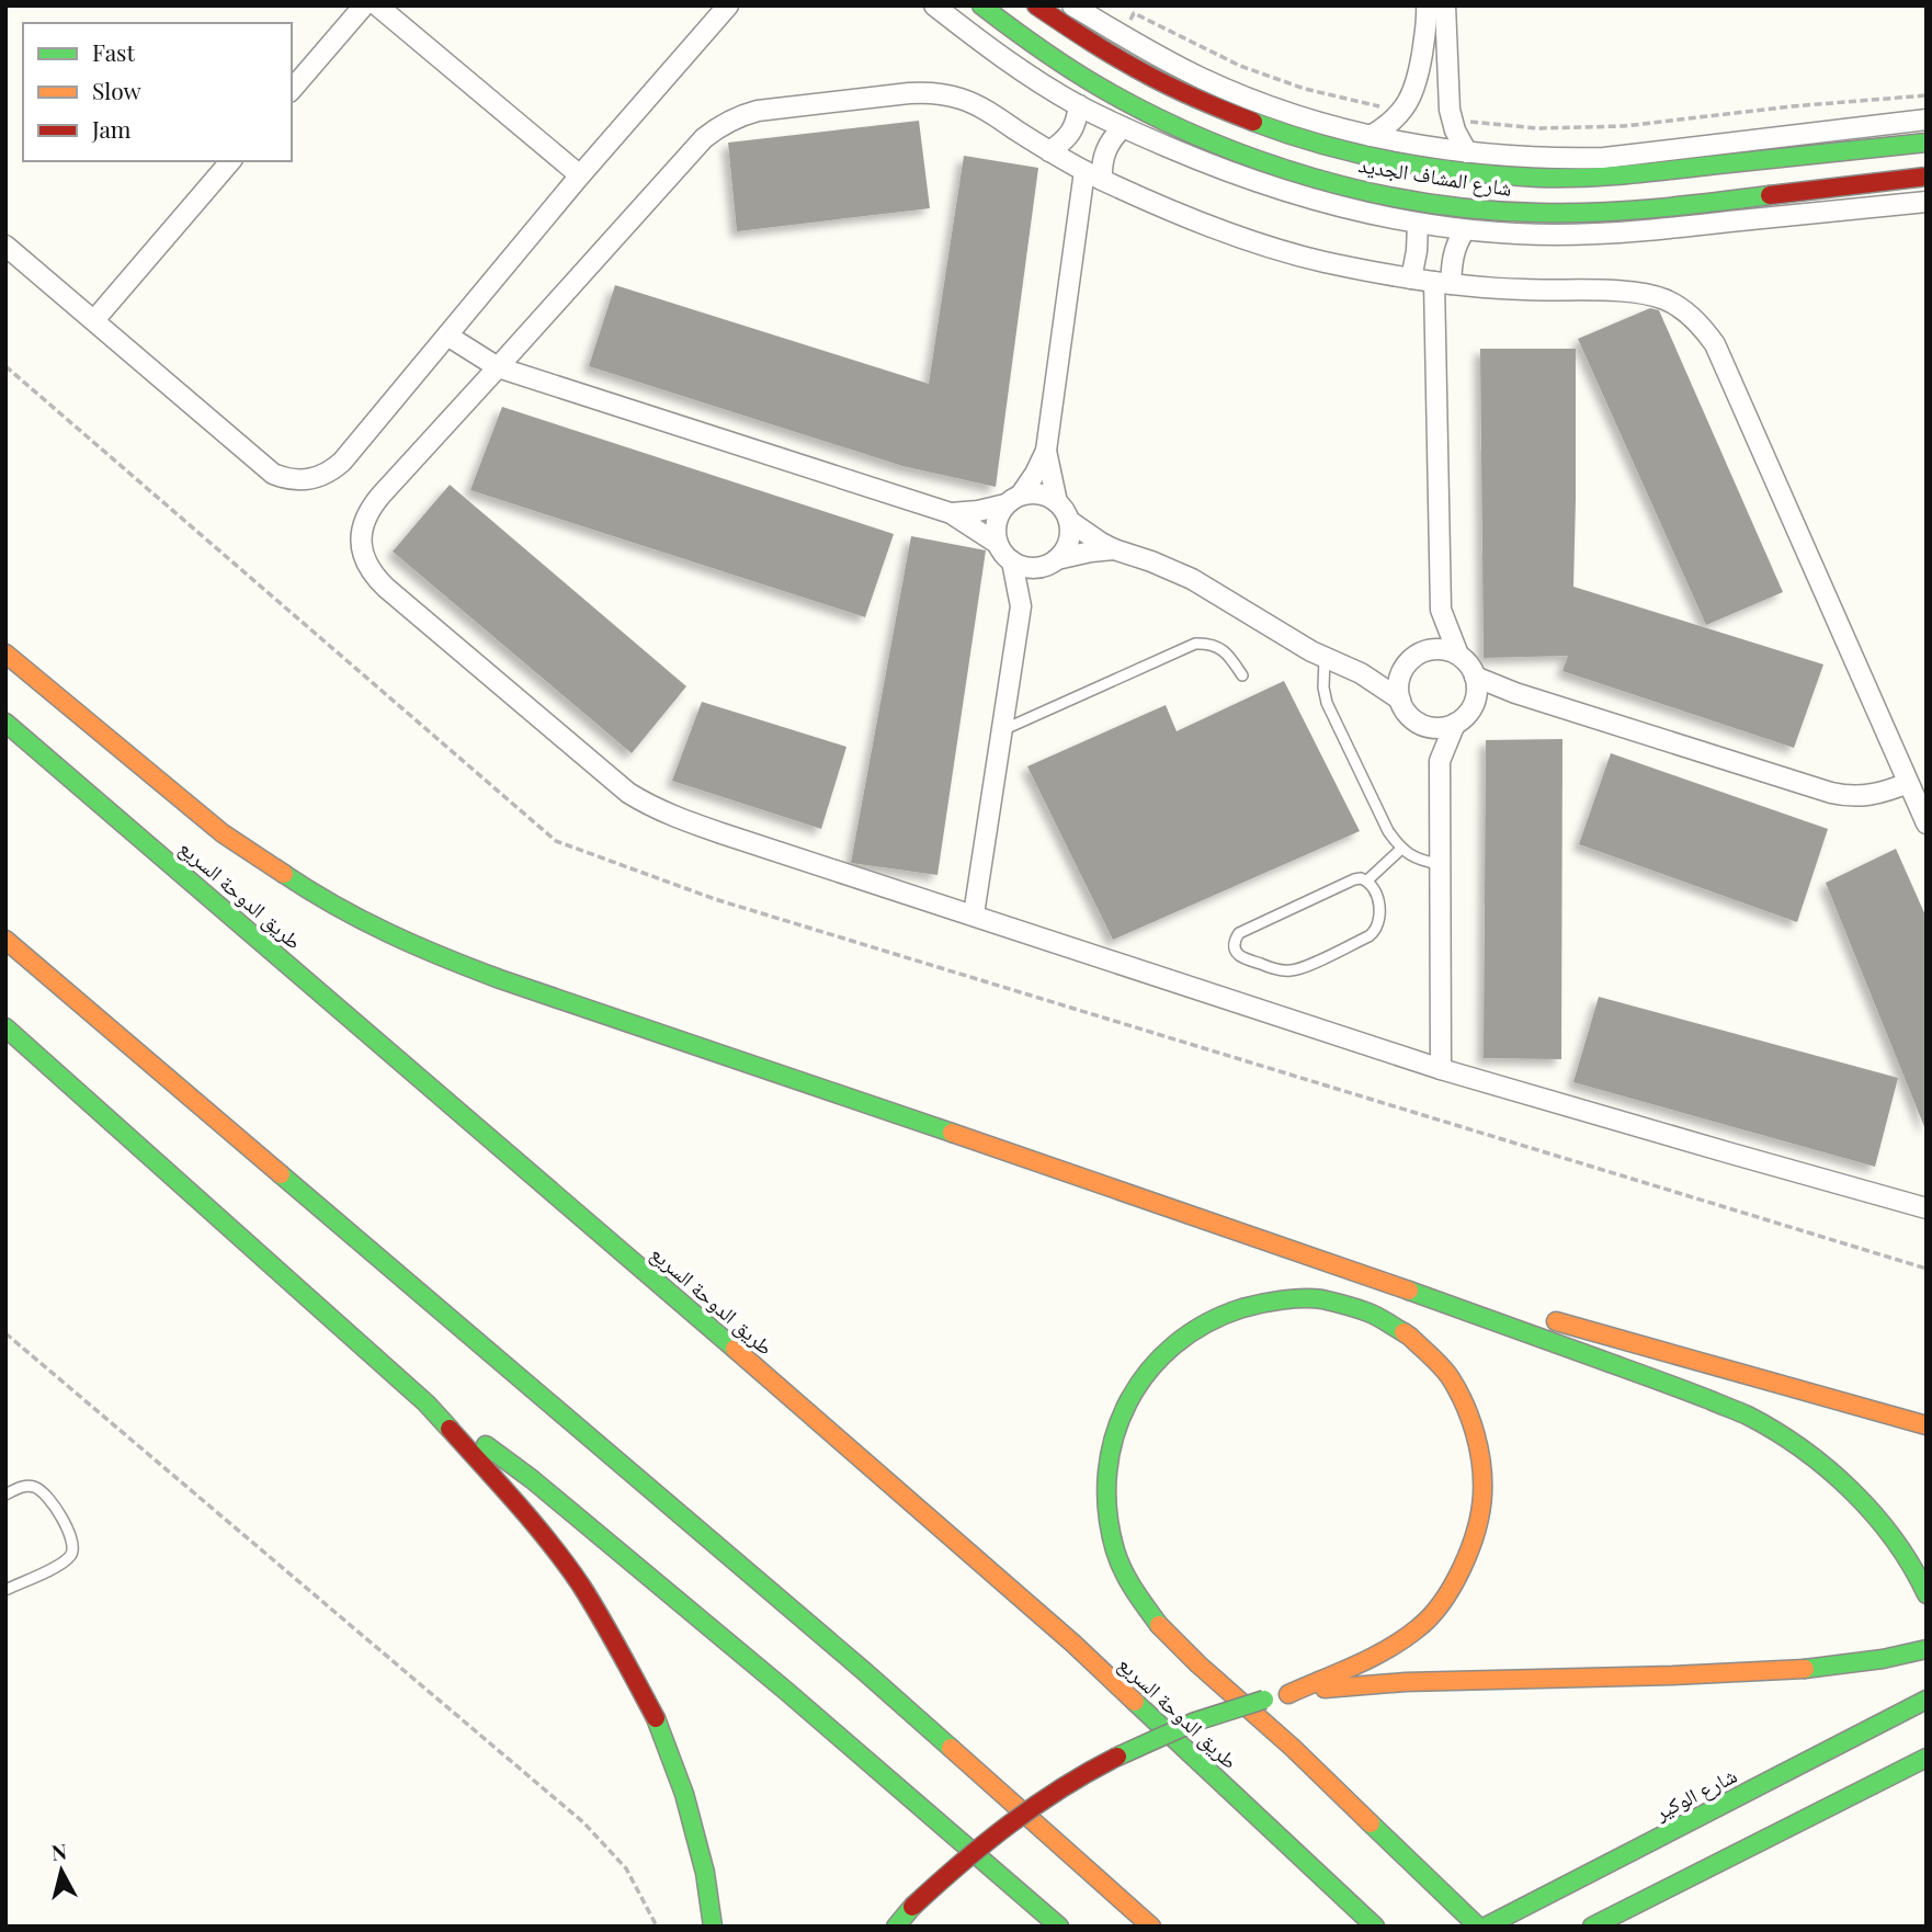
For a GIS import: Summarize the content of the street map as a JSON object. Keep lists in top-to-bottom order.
{
  "streets": {
    "main road": ["شارع المشاف الجديد", "طريق الدوحة السريع", "شارع الوكير"]
  },
  "legend": ["Fast", "Slow", "Jam"],
  "north": "top"
}
